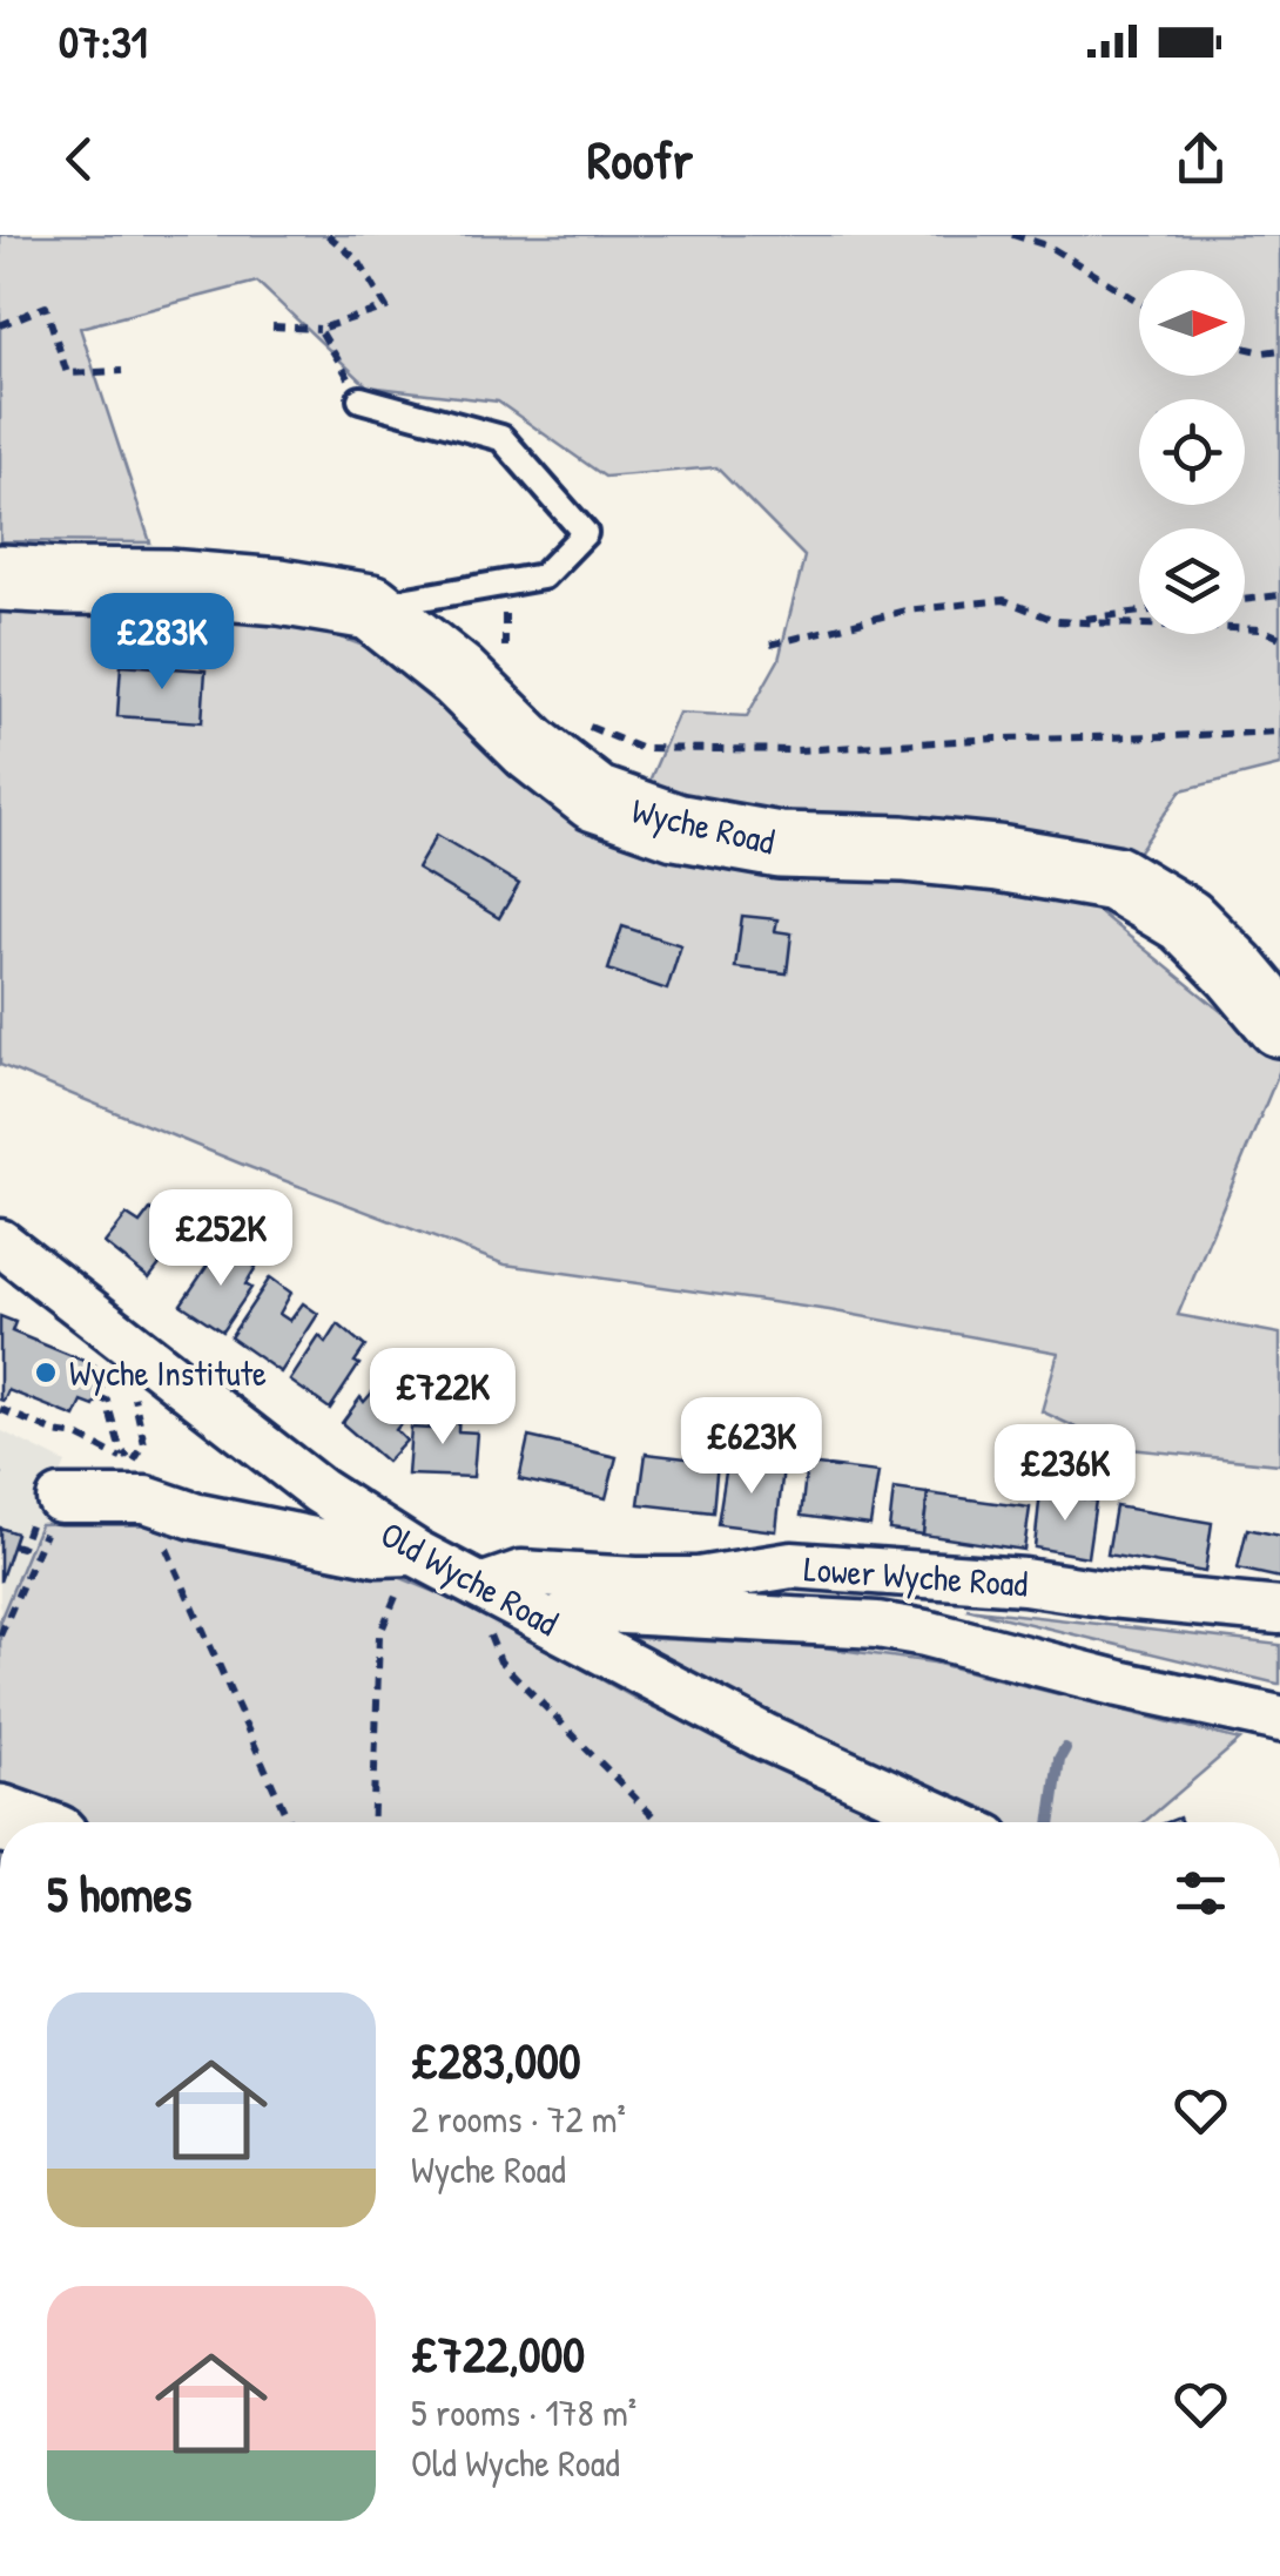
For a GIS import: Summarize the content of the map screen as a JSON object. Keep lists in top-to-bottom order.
{
  "streets": {
    "main road": ["Wyche Road"],
    "street": ["Lower Wyche Road", "Old Wyche Road"]
  },
  "crossings": [
    ["Lower Wyche Road", "Old Wyche Road"]
  ],
  "places": ["Wyche Institute"],
  "north": "right",
  "page": {
    "status": "07:31",
    "header": "Roofr",
    "price": [
      "£283K",
      "£252K",
      "£722K",
      "£623K",
      "£236K"
    ],
    "heading": "5 homes",
    "list": [
      {
        "name": "£283,000",
        "note": "2 rooms · 72 m² · Wyche Road"
      },
      {
        "name": "£722,000",
        "note": "5 rooms · 178 m² · Old Wyche Road"
      }
    ]
  }
}
